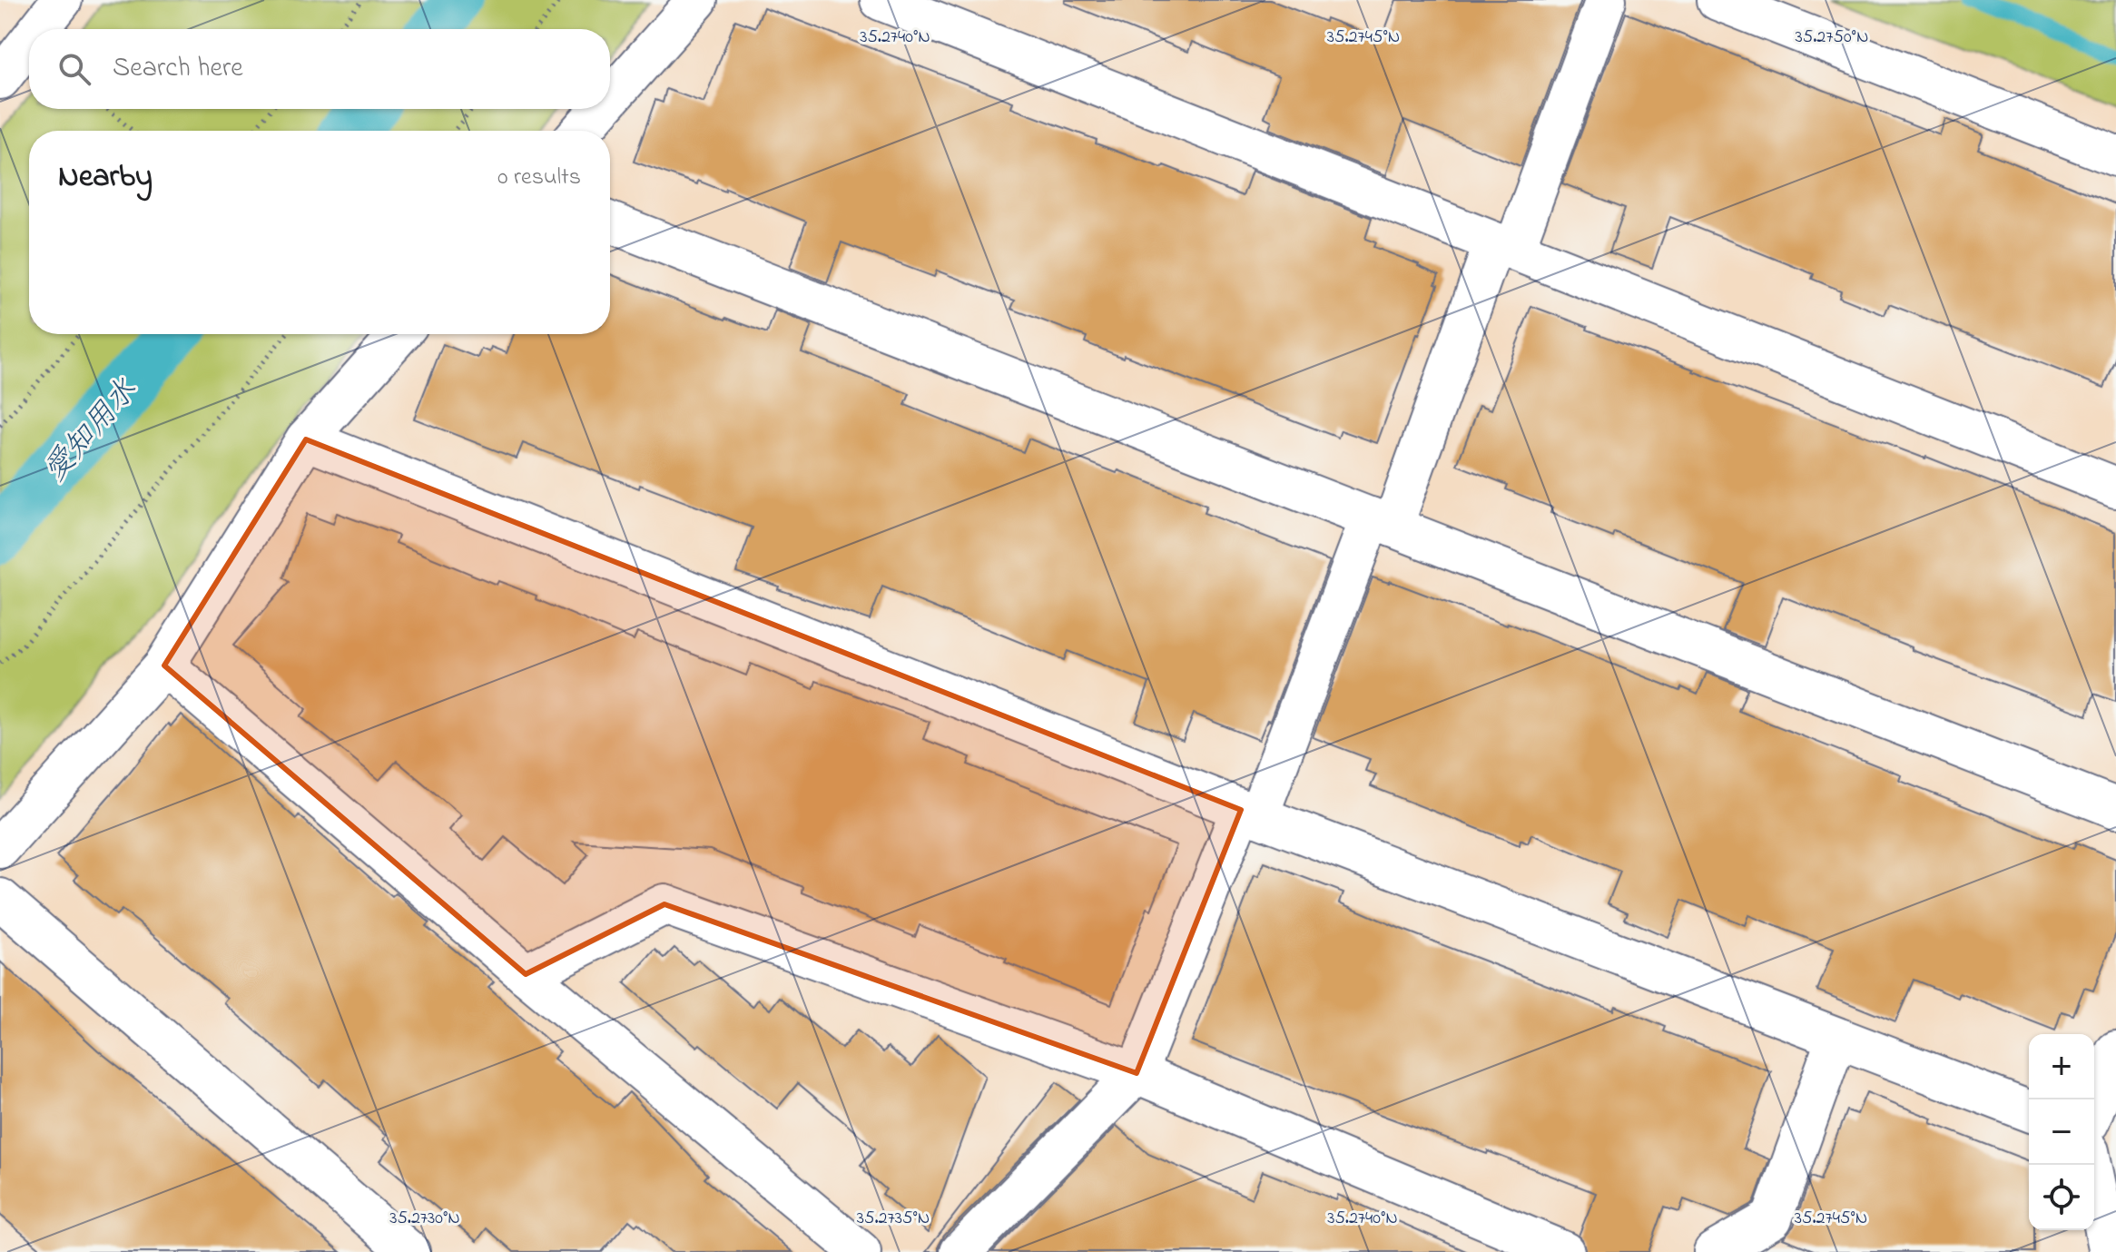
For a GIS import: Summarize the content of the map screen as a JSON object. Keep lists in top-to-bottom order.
{
  "water": ["愛知用水"],
  "page": {
    "search": "Search here",
    "heading": ["Nearby", "0 results"],
    "map_buttons": ["+", "−"]
  },
  "coordinates": [
    "35.2740°N",
    "35.2745°N",
    "35.2750°N",
    "35.2730°N",
    "35.2735°N"
  ]
}
